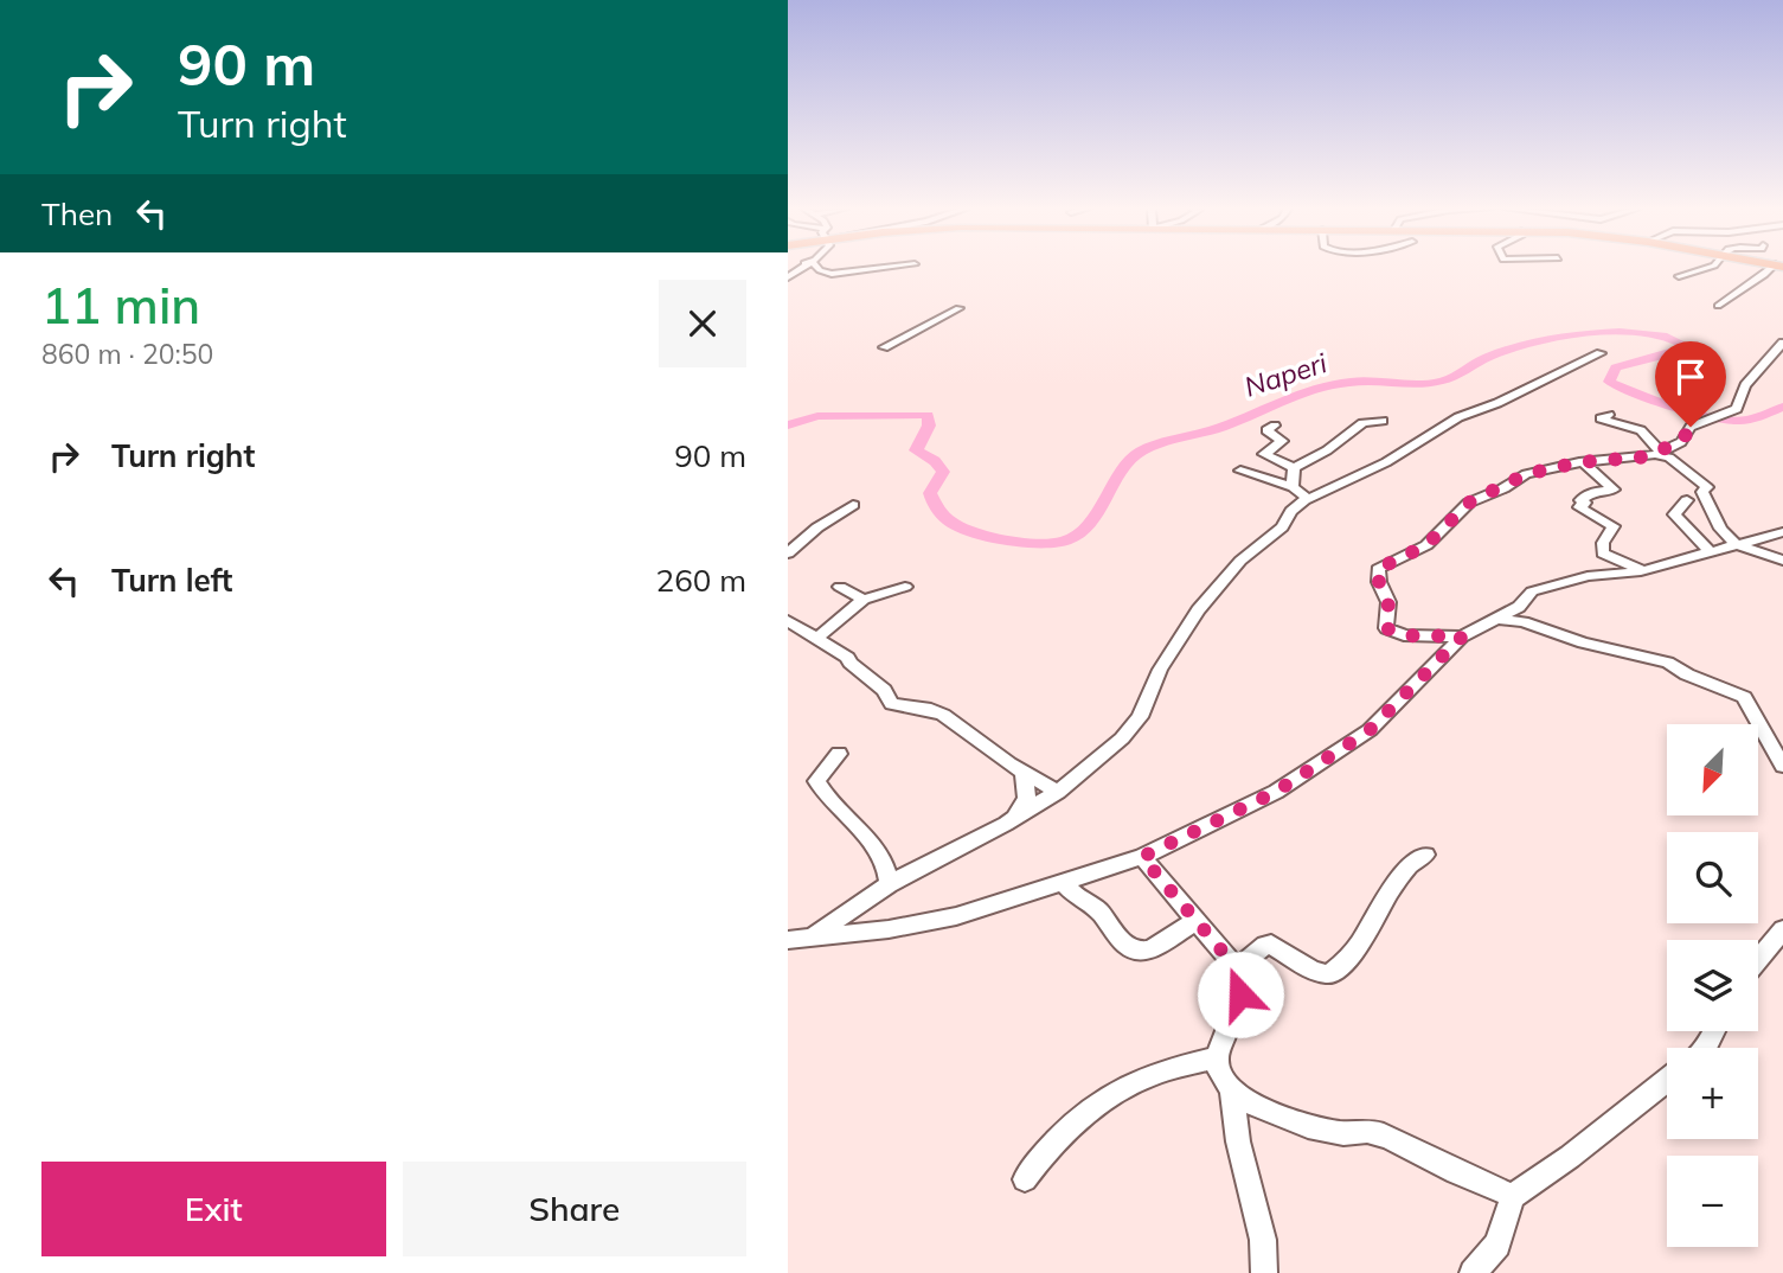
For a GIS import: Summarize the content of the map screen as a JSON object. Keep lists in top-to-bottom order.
{
  "water": ["Naperi"],
  "north": "bottom left",
  "page": {
    "turn": ["90 m", "Turn right"],
    "then": "Then",
    "heading": ["11 min", "860 m · 20:50"],
    "list": [
      {
        "name": "Turn right",
        "value": "90 m"
      },
      {
        "name": "Turn left",
        "value": "260 m"
      }
    ],
    "map_buttons": ["+", "−"],
    "buttons": ["Exit", "Share"]
  }
}
